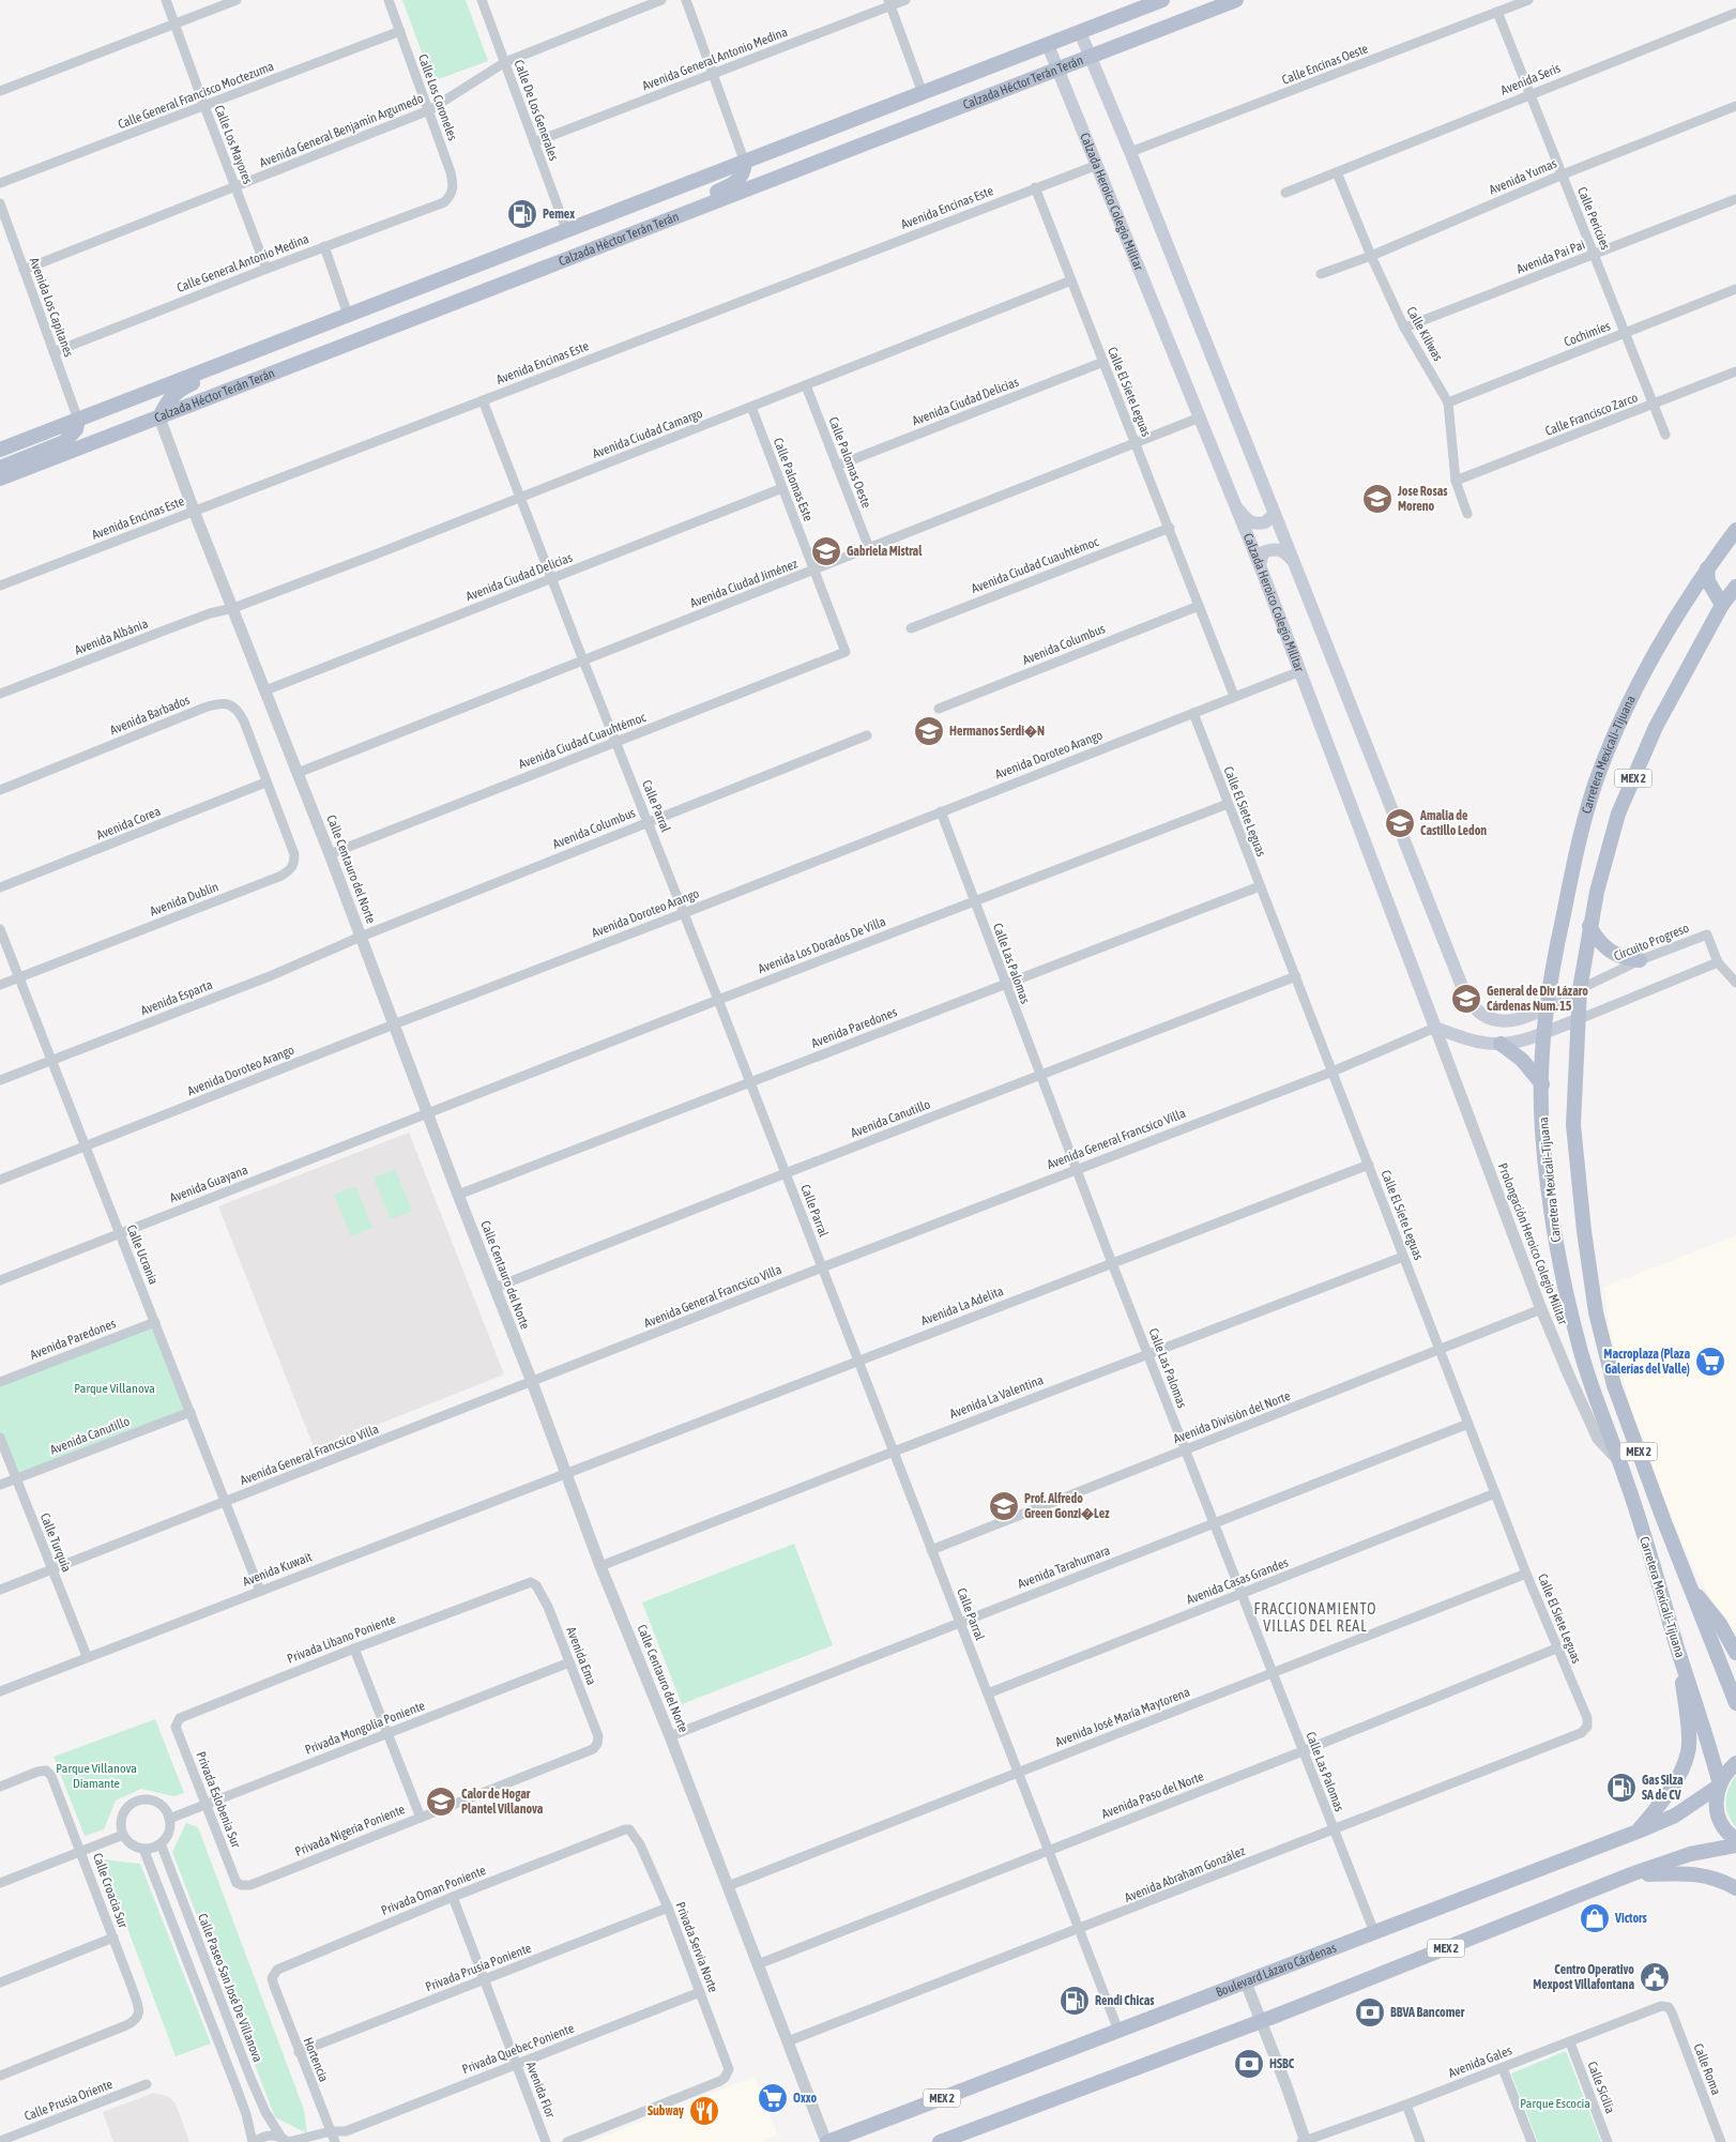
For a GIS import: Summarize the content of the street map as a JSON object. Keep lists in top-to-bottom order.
{
  "streets": {
    "main road": [
      "Calzada Héctor Terán Terán",
      "Calzada Heroico Colegio Militar",
      "Carretera Mexicali–Tijuana",
      "MEX 2",
      "Boulevard Lázaro Cárdenas"
    ],
    "street": [
      "Avenida General Antonio Medina",
      "Calle Encinas Oeste",
      "Avenida Seris",
      "Calle General Francisco Moctezuma",
      "Calle Los Coroneles",
      "Calle De Los Generales",
      "Avenida General Benjamín Argumedo",
      "Calle Los Mayores",
      "Avenida Yumas",
      "Avenida Encinas Este",
      "Calle Pericúes",
      "Avenida Pai Pai",
      "Calle General Antonio Medina",
      "Avenida Los Capitanes",
      "Calle Kiliwas",
      "Cochimíes",
      "Calle El Siete Leguas",
      "Avenida Ciudad Delicias",
      "Calle Francisco Zarco",
      "Avenida Ciudad Camargo",
      "Calle Palomas Oeste",
      "Calle Palomas Este",
      "Avenida Ciudad Cuauhtémoc",
      "Avenida Ciudad Jiménez",
      "Avenida Albánia",
      "Avenida Columbus",
      "Avenida Barbados",
      "Avenida Doroteo Arango",
      "Calle Parral",
      "Avenida Corea",
      "Calle Centauro del Norte",
      "Avenida Dublin",
      "Circuito Progreso",
      "Avenida Los Dorados De Villa",
      "Calle Las Palomas",
      "Avenida Esparta",
      "Avenida Paredones",
      "Avenida Canutillo",
      "Avenida General Francsico Villa",
      "Avenida Guayana",
      "Prolongación Heroico Colegio Militar",
      "Calle Ucrania",
      "Avenida La Adelita",
      "Avenida La Valentina",
      "Avenida División del Norte",
      "Calle Turquía",
      "Avenida Tarahumara",
      "Avenida Kuwait",
      "Avenida Casas Grandes",
      "Privada Libano Poniente",
      "Avenida Ema",
      "Avenida José María Maytorena",
      "Privada Mongolia Poniente",
      "Avenida Paso del Norte",
      "Privada Eslobenia Sur",
      "Privada Nigeria Poniente",
      "Avenida Abraham González",
      "Calle Croacia Sur",
      "Privada Oman Poniente",
      "Privada Servia Norte",
      "Privada Prusia Poniente",
      "Calle Paseo San José De Villanova",
      "Privada Quebec Poniente",
      "Hortencia",
      "Avenida Gales",
      "Calle Roma",
      "Calle Sicilia",
      "Avenida Flor",
      "Calle Prusia Oriente"
    ]
  },
  "crossings": [
    ["Avenida General Antonio Medina", "Calle De Los Generales"],
    ["Calle Encinas Oeste", "Calle Pericúes"],
    ["Avenida Seris", "Calle Pericúes"],
    ["Avenida Seris", "Calle Kiliwas"],
    ["Calzada Héctor Terán Terán", "Calle De Los Generales"],
    ["Calzada Héctor Terán Terán", "Calzada Heroico Colegio Militar"],
    ["Calzada Héctor Terán Terán", "Avenida Los Capitanes"],
    ["Calzada Héctor Terán Terán", "Calle Centauro del Norte"],
    ["Calle General Francisco Moctezuma", "Calle Los Coroneles"],
    ["Calle General Francisco Moctezuma", "Calle Los Mayores"],
    ["Calle Los Coroneles", "Avenida General Benjamín Argumedo"],
    ["Calle Los Coroneles", "Calle General Antonio Medina"],
    ["Calle De Los Generales", "Avenida General Benjamín Argumedo"],
    ["Avenida General Benjamín Argumedo", "Calle Los Mayores"],
    ["Avenida General Benjamín Argumedo", "Avenida Los Capitanes"],
    ["Calle Los Mayores", "Calle General Antonio Medina"],
    ["Avenida Yumas", "Calle Pericúes"],
    ["Avenida Yumas", "Calle Kiliwas"],
    ["Calzada Heroico Colegio Militar", "Avenida Encinas Este"],
    ["Calzada Heroico Colegio Militar", "Avenida Ciudad Jiménez"],
    ["Calzada Heroico Colegio Militar", "Avenida Doroteo Arango"],
    ["Calzada Heroico Colegio Militar", "Avenida General Francsico Villa"],
    ["Calzada Heroico Colegio Militar", "Prolongación Heroico Colegio Militar"],
    ["Avenida Encinas Este", "Calle El Siete Leguas"],
    ["Avenida Encinas Este", "Calle Parral"],
    ["Avenida Encinas Este", "Calle Centauro del Norte"],
    ["Calle Pericúes", "Avenida Pai Pai"],
    ["Calle Pericúes", "Cochimíes"],
    ["Calle Pericúes", "Calle Francisco Zarco"],
    ["Avenida Pai Pai", "Calle Kiliwas"],
    ["Calle General Antonio Medina", "Avenida Los Capitanes"],
    ["Calle Kiliwas", "Cochimíes"],
    ["Calle Kiliwas", "Calle Francisco Zarco"],
    ["Calle El Siete Leguas", "Avenida Ciudad Delicias"],
    ["Calle El Siete Leguas", "Avenida Ciudad Camargo"],
    ["Calle El Siete Leguas", "Avenida Ciudad Cuauhtémoc"],
    ["Calle El Siete Leguas", "Avenida Ciudad Jiménez"],
    ["Calle El Siete Leguas", "Avenida Columbus"],
    ["Calle El Siete Leguas", "Avenida Doroteo Arango"],
    ["Calle El Siete Leguas", "Avenida Los Dorados De Villa"],
    ["Calle El Siete Leguas", "Avenida Paredones"],
    ["Calle El Siete Leguas", "Avenida Canutillo"],
    ["Calle El Siete Leguas", "Avenida General Francsico Villa"],
    ["Calle El Siete Leguas", "Avenida La Adelita"],
    ["Calle El Siete Leguas", "Avenida La Valentina"],
    ["Calle El Siete Leguas", "Avenida División del Norte"],
    ["Calle El Siete Leguas", "Avenida Tarahumara"],
    ["Calle El Siete Leguas", "Avenida Casas Grandes"],
    ["Calle El Siete Leguas", "Avenida José María Maytorena"],
    ["Calle El Siete Leguas", "Avenida Paso del Norte"],
    ["Calle El Siete Leguas", "Avenida Abraham González"],
    ["Avenida Ciudad Delicias", "Calle Palomas Oeste"],
    ["Avenida Ciudad Delicias", "Calle Palomas Este"],
    ["Avenida Ciudad Delicias", "Calle Parral"],
    ["Avenida Ciudad Delicias", "Calle Centauro del Norte"],
    ["Avenida Ciudad Camargo", "Calle Palomas Oeste"],
    ["Avenida Ciudad Camargo", "Calle Palomas Este"],
    ["Avenida Ciudad Camargo", "Avenida Albánia"],
    ["Avenida Ciudad Camargo", "Calle Parral"],
    ["Avenida Ciudad Camargo", "Calle Centauro del Norte"],
    ["Calle Palomas Oeste", "Avenida Ciudad Jiménez"],
    ["Calle Palomas Este", "Avenida Ciudad Cuauhtémoc"],
    ["Calle Palomas Este", "Avenida Ciudad Jiménez"],
    ["Avenida Ciudad Cuauhtémoc", "Calle Parral"],
    ["Avenida Ciudad Cuauhtémoc", "Calle Centauro del Norte"],
    ["Avenida Ciudad Jiménez", "Calle Parral"],
    ["Avenida Ciudad Jiménez", "Calle Centauro del Norte"],
    ["Avenida Albánia", "Calle Centauro del Norte"],
    ["Avenida Columbus", "Calle Parral"],
    ["Avenida Columbus", "Calle Centauro del Norte"],
    ["Avenida Columbus", "Avenida Esparta"],
    ["Avenida Barbados", "Avenida Corea"],
    ["Avenida Barbados", "Avenida Dublin"],
    ["Avenida Doroteo Arango", "Calle Parral"],
    ["Avenida Doroteo Arango", "Calle Centauro del Norte"],
    ["Avenida Doroteo Arango", "Calle Las Palomas"],
    ["Avenida Doroteo Arango", "Calle Ucrania"],
    ["Carretera Mexicali–Tijuana", "MEX 2"],
    ["Carretera Mexicali–Tijuana", "Circuito Progreso"],
    ["Carretera Mexicali–Tijuana", "Prolongación Heroico Colegio Militar"],
    ["Carretera Mexicali–Tijuana", "Boulevard Lázaro Cárdenas"],
    ["MEX 2", "Boulevard Lázaro Cárdenas"],
    ["Calle Parral", "Avenida Los Dorados De Villa"],
    ["Calle Parral", "Avenida Paredones"],
    ["Calle Parral", "Avenida Canutillo"],
    ["Calle Parral", "Avenida General Francsico Villa"],
    ["Calle Parral", "Avenida La Adelita"],
    ["Calle Parral", "Avenida La Valentina"],
    ["Calle Parral", "Avenida División del Norte"],
    ["Calle Parral", "Avenida Tarahumara"],
    ["Calle Parral", "Avenida Casas Grandes"],
    ["Calle Parral", "Avenida José María Maytorena"],
    ["Calle Parral", "Avenida Paso del Norte"],
    ["Calle Parral", "Avenida Abraham González"],
    ["Calle Parral", "Boulevard Lázaro Cárdenas"],
    ["Avenida Corea", "Avenida Dublin"],
    ["Calle Centauro del Norte", "Avenida Los Dorados De Villa"],
    ["Calle Centauro del Norte", "Avenida Esparta"],
    ["Calle Centauro del Norte", "Avenida Paredones"],
    ["Calle Centauro del Norte", "Avenida Canutillo"],
    ["Calle Centauro del Norte", "Avenida General Francsico Villa"],
    ["Calle Centauro del Norte", "Avenida Guayana"],
    ["Calle Centauro del Norte", "Avenida La Adelita"],
    ["Calle Centauro del Norte", "Avenida La Valentina"],
    ["Calle Centauro del Norte", "Avenida Tarahumara"],
    ["Calle Centauro del Norte", "Avenida Kuwait"],
    ["Calle Centauro del Norte", "Avenida José María Maytorena"],
    ["Calle Centauro del Norte", "Avenida Paso del Norte"],
    ["Calle Centauro del Norte", "Avenida Abraham González"],
    ["Calle Centauro del Norte", "Boulevard Lázaro Cárdenas"],
    ["Avenida Dublin", "Calle Ucrania"],
    ["Avenida Los Dorados De Villa", "Calle Las Palomas"],
    ["Avenida Los Dorados De Villa", "Avenida Guayana"],
    ["Calle Las Palomas", "Avenida Paredones"],
    ["Calle Las Palomas", "Avenida Canutillo"],
    ["Calle Las Palomas", "Avenida General Francsico Villa"],
    ["Calle Las Palomas", "Avenida La Adelita"],
    ["Calle Las Palomas", "Avenida La Valentina"],
    ["Calle Las Palomas", "Avenida División del Norte"],
    ["Calle Las Palomas", "Avenida Tarahumara"],
    ["Calle Las Palomas", "Avenida Casas Grandes"],
    ["Calle Las Palomas", "Avenida José María Maytorena"],
    ["Calle Las Palomas", "Avenida Paso del Norte"],
    ["Calle Las Palomas", "Avenida Abraham González"],
    ["Calle Las Palomas", "Boulevard Lázaro Cárdenas"],
    ["Avenida Esparta", "Calle Ucrania"],
    ["Avenida Paredones", "Calle Ucrania"],
    ["Avenida Canutillo", "Calle Ucrania"],
    ["Avenida Canutillo", "Calle Turquía"],
    ["Avenida General Francsico Villa", "Prolongación Heroico Colegio Militar"],
    ["Avenida General Francsico Villa", "Calle Ucrania"],
    ["Avenida General Francsico Villa", "Calle Turquía"],
    ["Avenida Guayana", "Calle Ucrania"],
    ["Prolongación Heroico Colegio Militar", "Avenida División del Norte"],
    ["Calle Ucrania", "Avenida Kuwait"],
    ["Avenida La Adelita", "Avenida Kuwait"],
    ["Calle Turquía", "Avenida Kuwait"],
    ["Privada Libano Poniente", "Avenida Ema"],
    ["Privada Libano Poniente", "Privada Eslobenia Sur"],
    ["Avenida Ema", "Privada Mongolia Poniente"],
    ["Avenida Ema", "Privada Nigeria Poniente"],
    ["Privada Mongolia Poniente", "Privada Eslobenia Sur"],
    ["Privada Mongolia Poniente", "Calle Paseo San José De Villanova"],
    ["Privada Eslobenia Sur", "Privada Nigeria Poniente"],
    ["Privada Oman Poniente", "Privada Servia Norte"],
    ["Privada Oman Poniente", "Hortencia"],
    ["Privada Oman Poniente", "Avenida Flor"],
    ["Privada Servia Norte", "Privada Prusia Poniente"],
    ["Privada Servia Norte", "Privada Quebec Poniente"],
    ["Privada Prusia Poniente", "Hortencia"],
    ["Privada Prusia Poniente", "Avenida Flor"],
    ["Calle Paseo San José De Villanova", "Privada Quebec Poniente"],
    ["Privada Quebec Poniente", "Hortencia"],
    ["Privada Quebec Poniente", "Avenida Flor"],
    ["Avenida Gales", "Calle Roma"],
    ["Avenida Gales", "Calle Sicilia"]
  ],
  "districts": ["FRACCIONAMIENTO VILLAS DEL REAL"],
  "parks": ["Parque Villanova", "Parque Villanova Diamante", "Parque Escocia"],
  "places": {
    "fuel station": ["Pemex", "Gas Silza SA de CV", "Rendi Chicas"],
    "school or university": [
      "Jose Rosas Moreno",
      "Gabriela Mistral",
      "Hermanos Serdi�N",
      "Amalia de Castillo Ledon",
      "General de Div Lázaro Cárdenas Num. 15",
      "Prof. Alfredo Green Gonzi�Lez",
      "Calor de Hogar Plantel Villanova"
    ],
    "supermarket": ["Macroplaza (Plaza Galerías del Valle)", "Oxxo"],
    "shop": ["Victors"],
    "public building": ["Centro Operativo Mexpost Villafontana"],
    "bank": ["BBVA Bancomer", "HSBC"],
    "restaurant": ["Subway"]
  }
}
